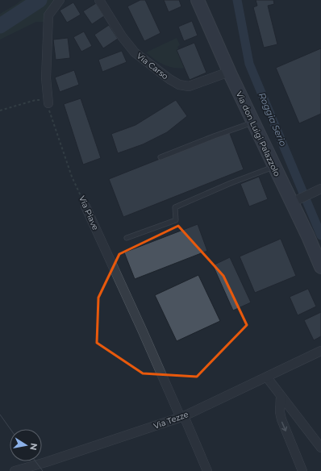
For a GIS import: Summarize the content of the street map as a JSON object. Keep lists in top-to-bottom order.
{
  "streets": {
    "street": [
      "Via Carso",
      "Via don Luigi Palazzolo",
      "Via Piave",
      "Via Tezze"
    ]
  },
  "crossings": [
    ["Via Carso", "Via don Luigi Palazzolo"],
    ["Via Piave", "Via Tezze"]
  ],
  "water": ["Roggia Serio"],
  "north": "right"
}
